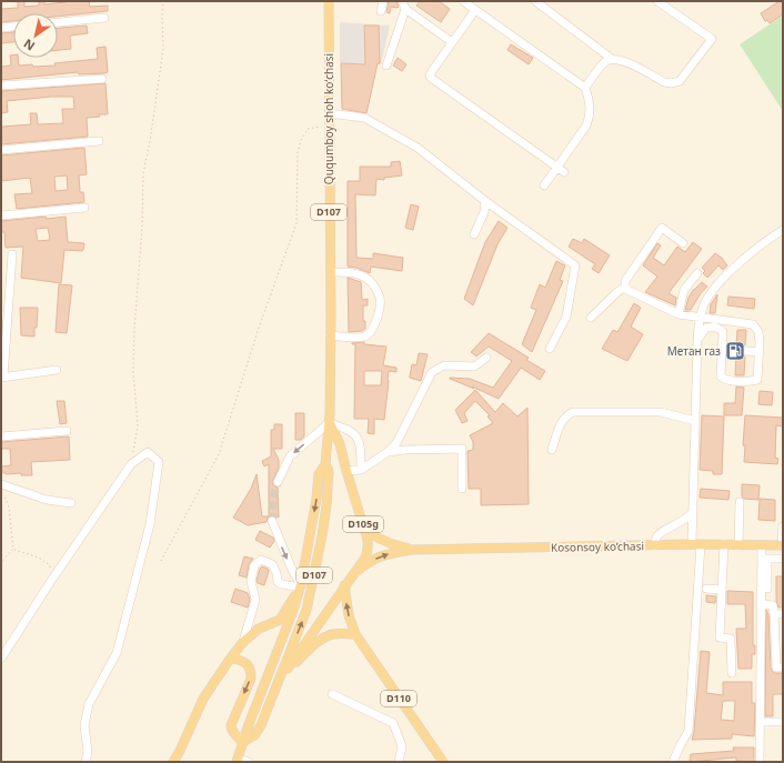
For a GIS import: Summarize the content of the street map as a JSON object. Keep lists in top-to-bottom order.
{
  "streets": {
    "main road": [
      "Ququmboy shoh koʻchasi",
      "D107",
      "D105g",
      "Kosonsoy ko’chasi",
      "D110"
    ]
  },
  "crossings": [
    ["Ququmboy shoh koʻchasi", "D107"],
    ["Ququmboy shoh koʻchasi", "D105g"],
    ["D107", "D105g"],
    ["D105g", "Kosonsoy ko’chasi"]
  ],
  "places": {
    "fuel station": ["Метан газ"]
  },
  "north": "bottom left"
}
